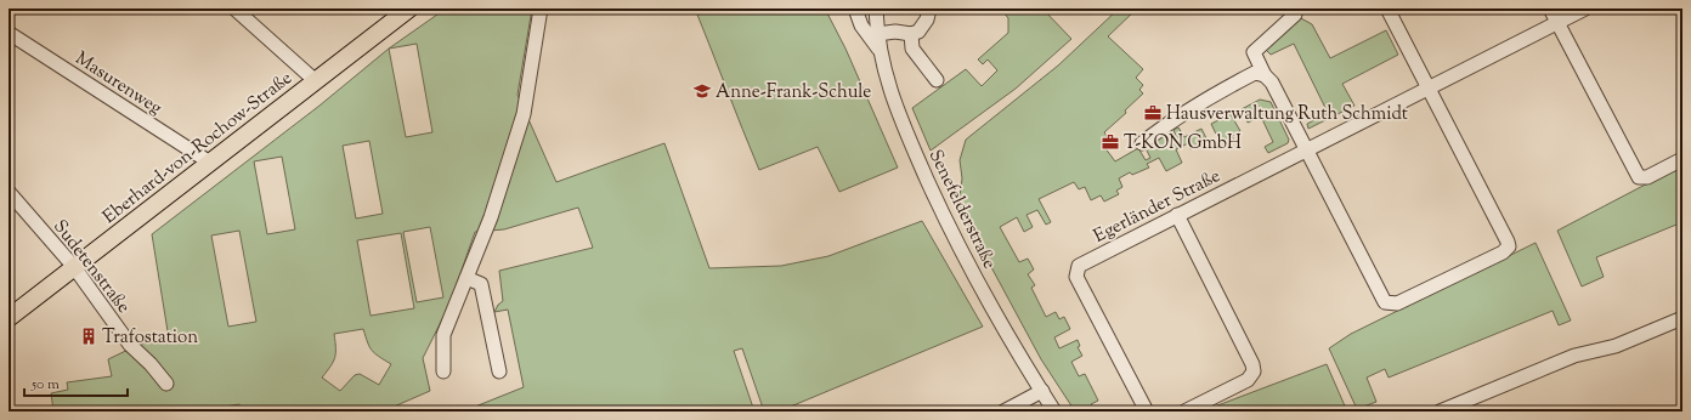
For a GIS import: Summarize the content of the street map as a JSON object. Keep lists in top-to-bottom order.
{
  "streets": {
    "main road": ["Eberhard-von-Rochow-Straße"],
    "street": [
      "Masurenweg",
      "Egerländer Straße",
      "Senefelderstraße",
      "Sudetenstraße"
    ]
  },
  "crossings": [
    ["Masurenweg", "Eberhard-von-Rochow-Straße"],
    ["Eberhard-von-Rochow-Straße", "Sudetenstraße"]
  ],
  "places": {
    "school or university": ["Anne-Frank-Schule"],
    "office": ["Hausverwaltung Ruth Schmidt", "T-KON GmbH"],
    "building": ["Trafostation"]
  },
  "scale_bar": "50 m"
}
